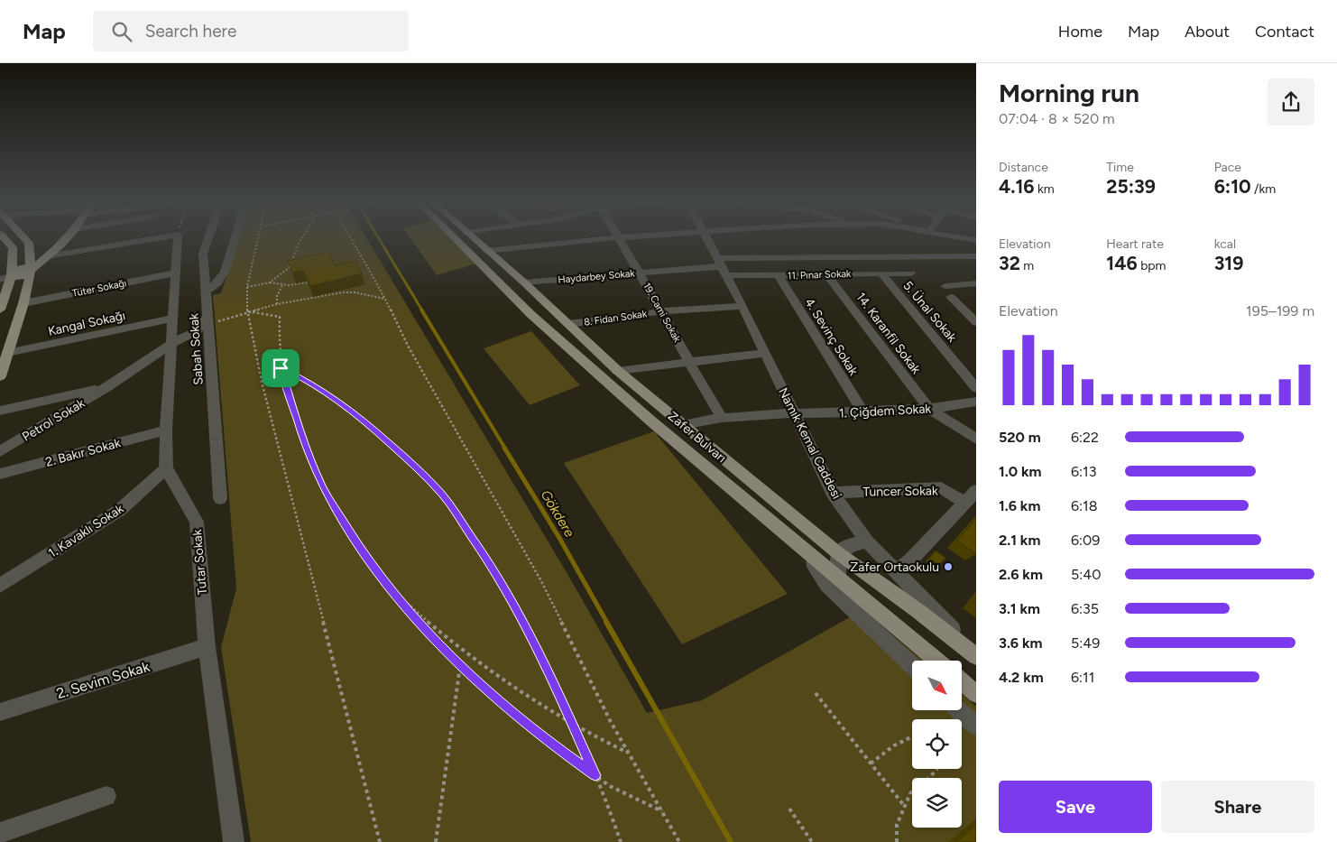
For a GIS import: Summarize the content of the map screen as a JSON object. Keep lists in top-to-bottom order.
{
  "streets": {
    "main road": ["Zafer Bulvarı"],
    "street": [
      "11. Pınar Sokak",
      "Haydarbey Sokak",
      "Tüter Sokağı",
      "5. Ünal Sokak",
      "19. Cami Sokak",
      "8. Fidan Sokak",
      "Kangal Sokağı",
      "14. Karanfil Sokak",
      "4. Sevinç Sokak",
      "Sabah Sokak",
      "1. Çiğdem Sokak",
      "Petrol Sokak",
      "Namık Kemal Caddesi",
      "2. Bakır Sokak",
      "Tuncer Sokak",
      "1. Kavaklı Sokak",
      "Tutar Sokak",
      "2. Sevim Sokak"
    ]
  },
  "crossings": [
    ["11. Pınar Sokak", "Haydarbey Sokak"],
    ["11. Pınar Sokak", "5. Ünal Sokak"],
    ["11. Pınar Sokak", "14. Karanfil Sokak"],
    ["11. Pınar Sokak", "4. Sevinç Sokak"],
    ["11. Pınar Sokak", "Namık Kemal Caddesi"],
    ["Haydarbey Sokak", "19. Cami Sokak"],
    ["Haydarbey Sokak", "Zafer Bulvarı"],
    ["Haydarbey Sokak", "Namık Kemal Caddesi"],
    ["Tüter Sokağı", "Tutar Sokak"],
    ["19. Cami Sokak", "8. Fidan Sokak"],
    ["19. Cami Sokak", "1. Çiğdem Sokak"],
    ["8. Fidan Sokak", "Zafer Bulvarı"],
    ["8. Fidan Sokak", "Namık Kemal Caddesi"],
    ["Kangal Sokağı", "Tutar Sokak"],
    ["14. Karanfil Sokak", "1. Çiğdem Sokak"],
    ["4. Sevinç Sokak", "1. Çiğdem Sokak"],
    ["Sabah Sokak", "Petrol Sokak"],
    ["1. Çiğdem Sokak", "Zafer Bulvarı"],
    ["1. Çiğdem Sokak", "Namık Kemal Caddesi"],
    ["Petrol Sokak", "Tutar Sokak"],
    ["Zafer Bulvarı", "Namık Kemal Caddesi"],
    ["Namık Kemal Caddesi", "Tuncer Sokak"],
    ["2. Bakır Sokak", "Tutar Sokak"],
    ["1. Kavaklı Sokak", "Tutar Sokak"],
    ["Tutar Sokak", "2. Sevim Sokak"]
  ],
  "water": ["Gökdere"],
  "places": ["Zafer Ortaokulu"],
  "north": "bottom right",
  "page": {
    "header": "Map",
    "search": "Search here",
    "nav": [
      "Home",
      "Map",
      "About",
      "Contact"
    ],
    "heading": ["Morning run", "07:04 · 8 × 520 m"],
    "stats": [
      ["Distance", "4.16 km"],
      ["Time", "25:39"],
      ["Pace", "6:10 /km"],
      ["Elevation", "32 m"],
      ["Heart rate", "146 bpm"],
      ["kcal", "319"]
    ],
    "chart": ["Elevation", "195–199 m"],
    "list": [
      {
        "name": "520 m",
        "note": "6:22"
      },
      {
        "name": "1.0 km",
        "note": "6:13"
      },
      {
        "name": "1.6 km",
        "note": "6:18"
      },
      {
        "name": "2.1 km",
        "note": "6:09"
      },
      {
        "name": "2.6 km",
        "note": "5:40"
      },
      {
        "name": "3.1 km",
        "note": "6:35"
      },
      {
        "name": "3.6 km",
        "note": "5:49"
      },
      {
        "name": "4.2 km",
        "note": "6:11"
      }
    ],
    "buttons": ["Save", "Share"]
  }
}
